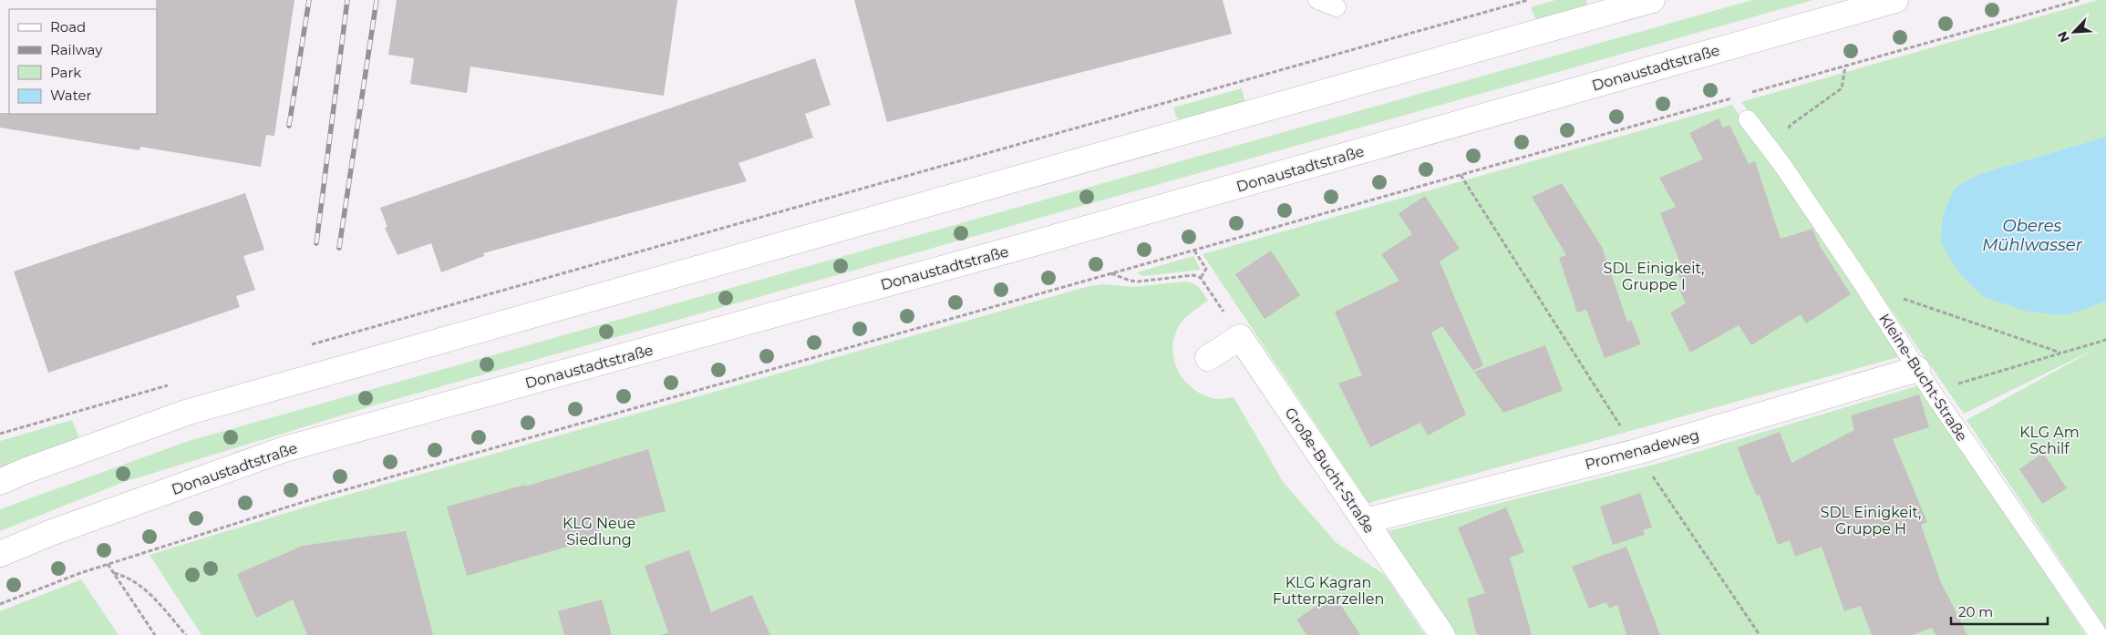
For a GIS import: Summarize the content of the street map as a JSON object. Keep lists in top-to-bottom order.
{
  "streets": {
    "main road": ["Donaustadtstraße", "Promenadeweg", "Große-Bucht-Straße"],
    "lane": ["Kleine-Bucht-Straße"]
  },
  "crossings": [
    ["Kleine-Bucht-Straße", "Promenadeweg"],
    ["Promenadeweg", "Große-Bucht-Straße"]
  ],
  "water": ["Oberes Mühlwasser"],
  "parks": [
    "SDL Einigkeit, Gruppe I",
    "KLG Am Schilf",
    "SDL Einigkeit, Gruppe H",
    "KLG Neue Siedlung",
    "KLG Kagran Futterparzellen"
  ],
  "legend": [
    "Road",
    "Railway",
    "Park",
    "Water"
  ],
  "scale_bar": "20 m",
  "north": "bottom left"
}
